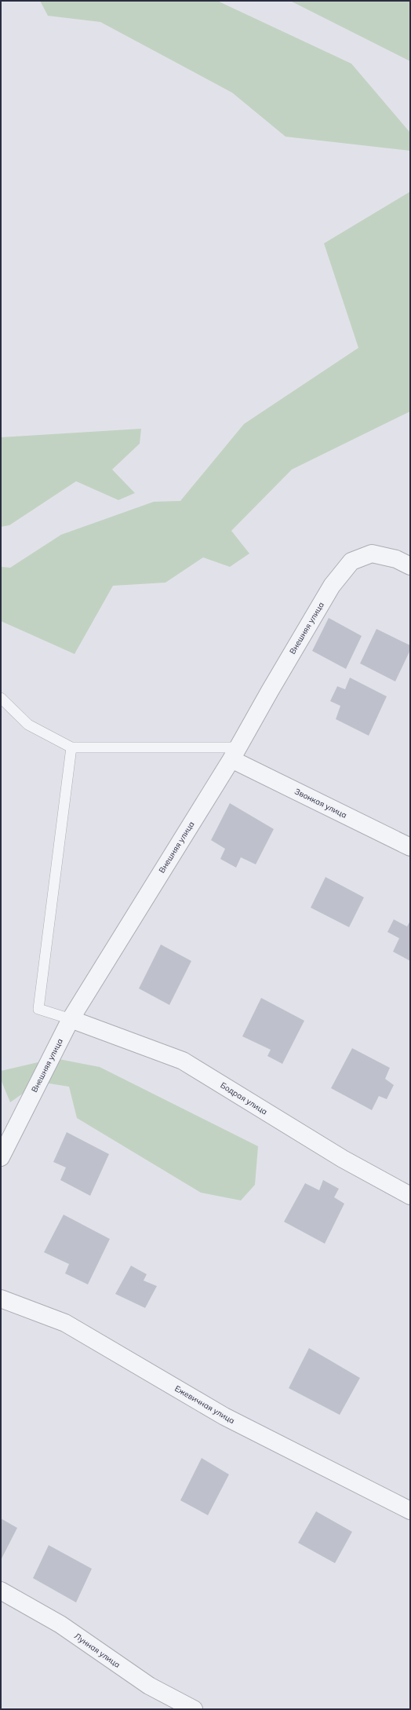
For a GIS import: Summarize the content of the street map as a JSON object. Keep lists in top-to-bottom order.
{
  "streets": {
    "street": [
      "Внешняя улица",
      "Звонкая улица",
      "Бодрая улица",
      "Ежевичная улица",
      "Лунная улица"
    ]
  },
  "crossings": [
    ["Внешняя улица", "Звонкая улица"],
    ["Внешняя улица", "Бодрая улица"]
  ]
}
